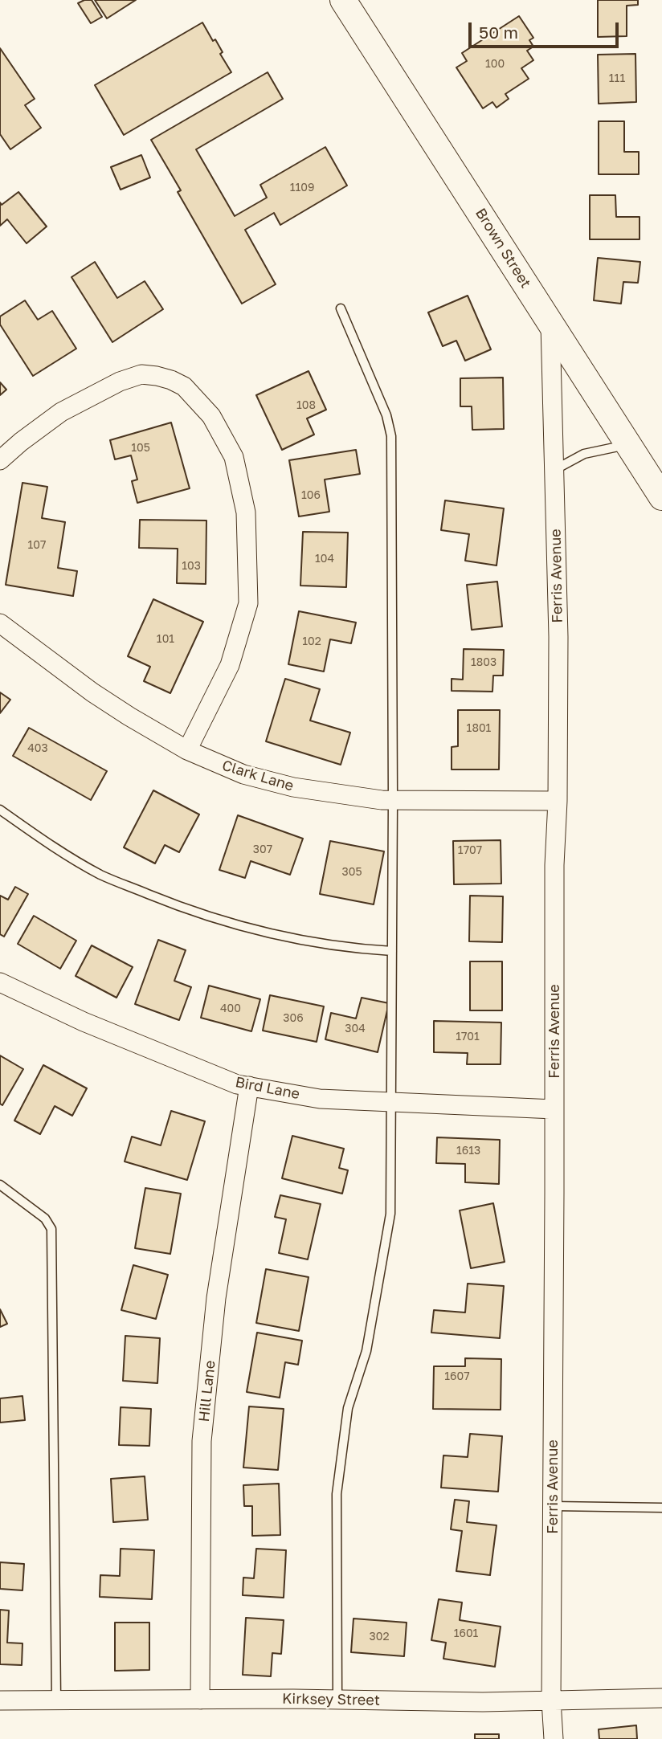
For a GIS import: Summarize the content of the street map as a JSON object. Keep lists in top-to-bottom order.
{
  "streets": {
    "main road": ["Brown Street"],
    "street": [
      "Ferris Avenue",
      "Clark Lane",
      "Bird Lane",
      "Hill Lane",
      "Kirksey Street"
    ]
  },
  "crossings": [
    ["Brown Street", "Ferris Avenue"],
    ["Ferris Avenue", "Clark Lane"],
    ["Ferris Avenue", "Bird Lane"],
    ["Ferris Avenue", "Kirksey Street"],
    ["Bird Lane", "Hill Lane"],
    ["Hill Lane", "Kirksey Street"]
  ],
  "house_numbers": [
    "100",
    "111",
    "1109",
    "108",
    "105",
    "106",
    "107",
    "104",
    "103",
    "101",
    "102",
    "1803",
    "1801",
    "403",
    "307",
    "1707",
    "305",
    "400",
    "306",
    "304",
    "1701",
    "1613",
    "1607",
    "1601",
    "302"
  ],
  "scale_bar": "50 m"
}
